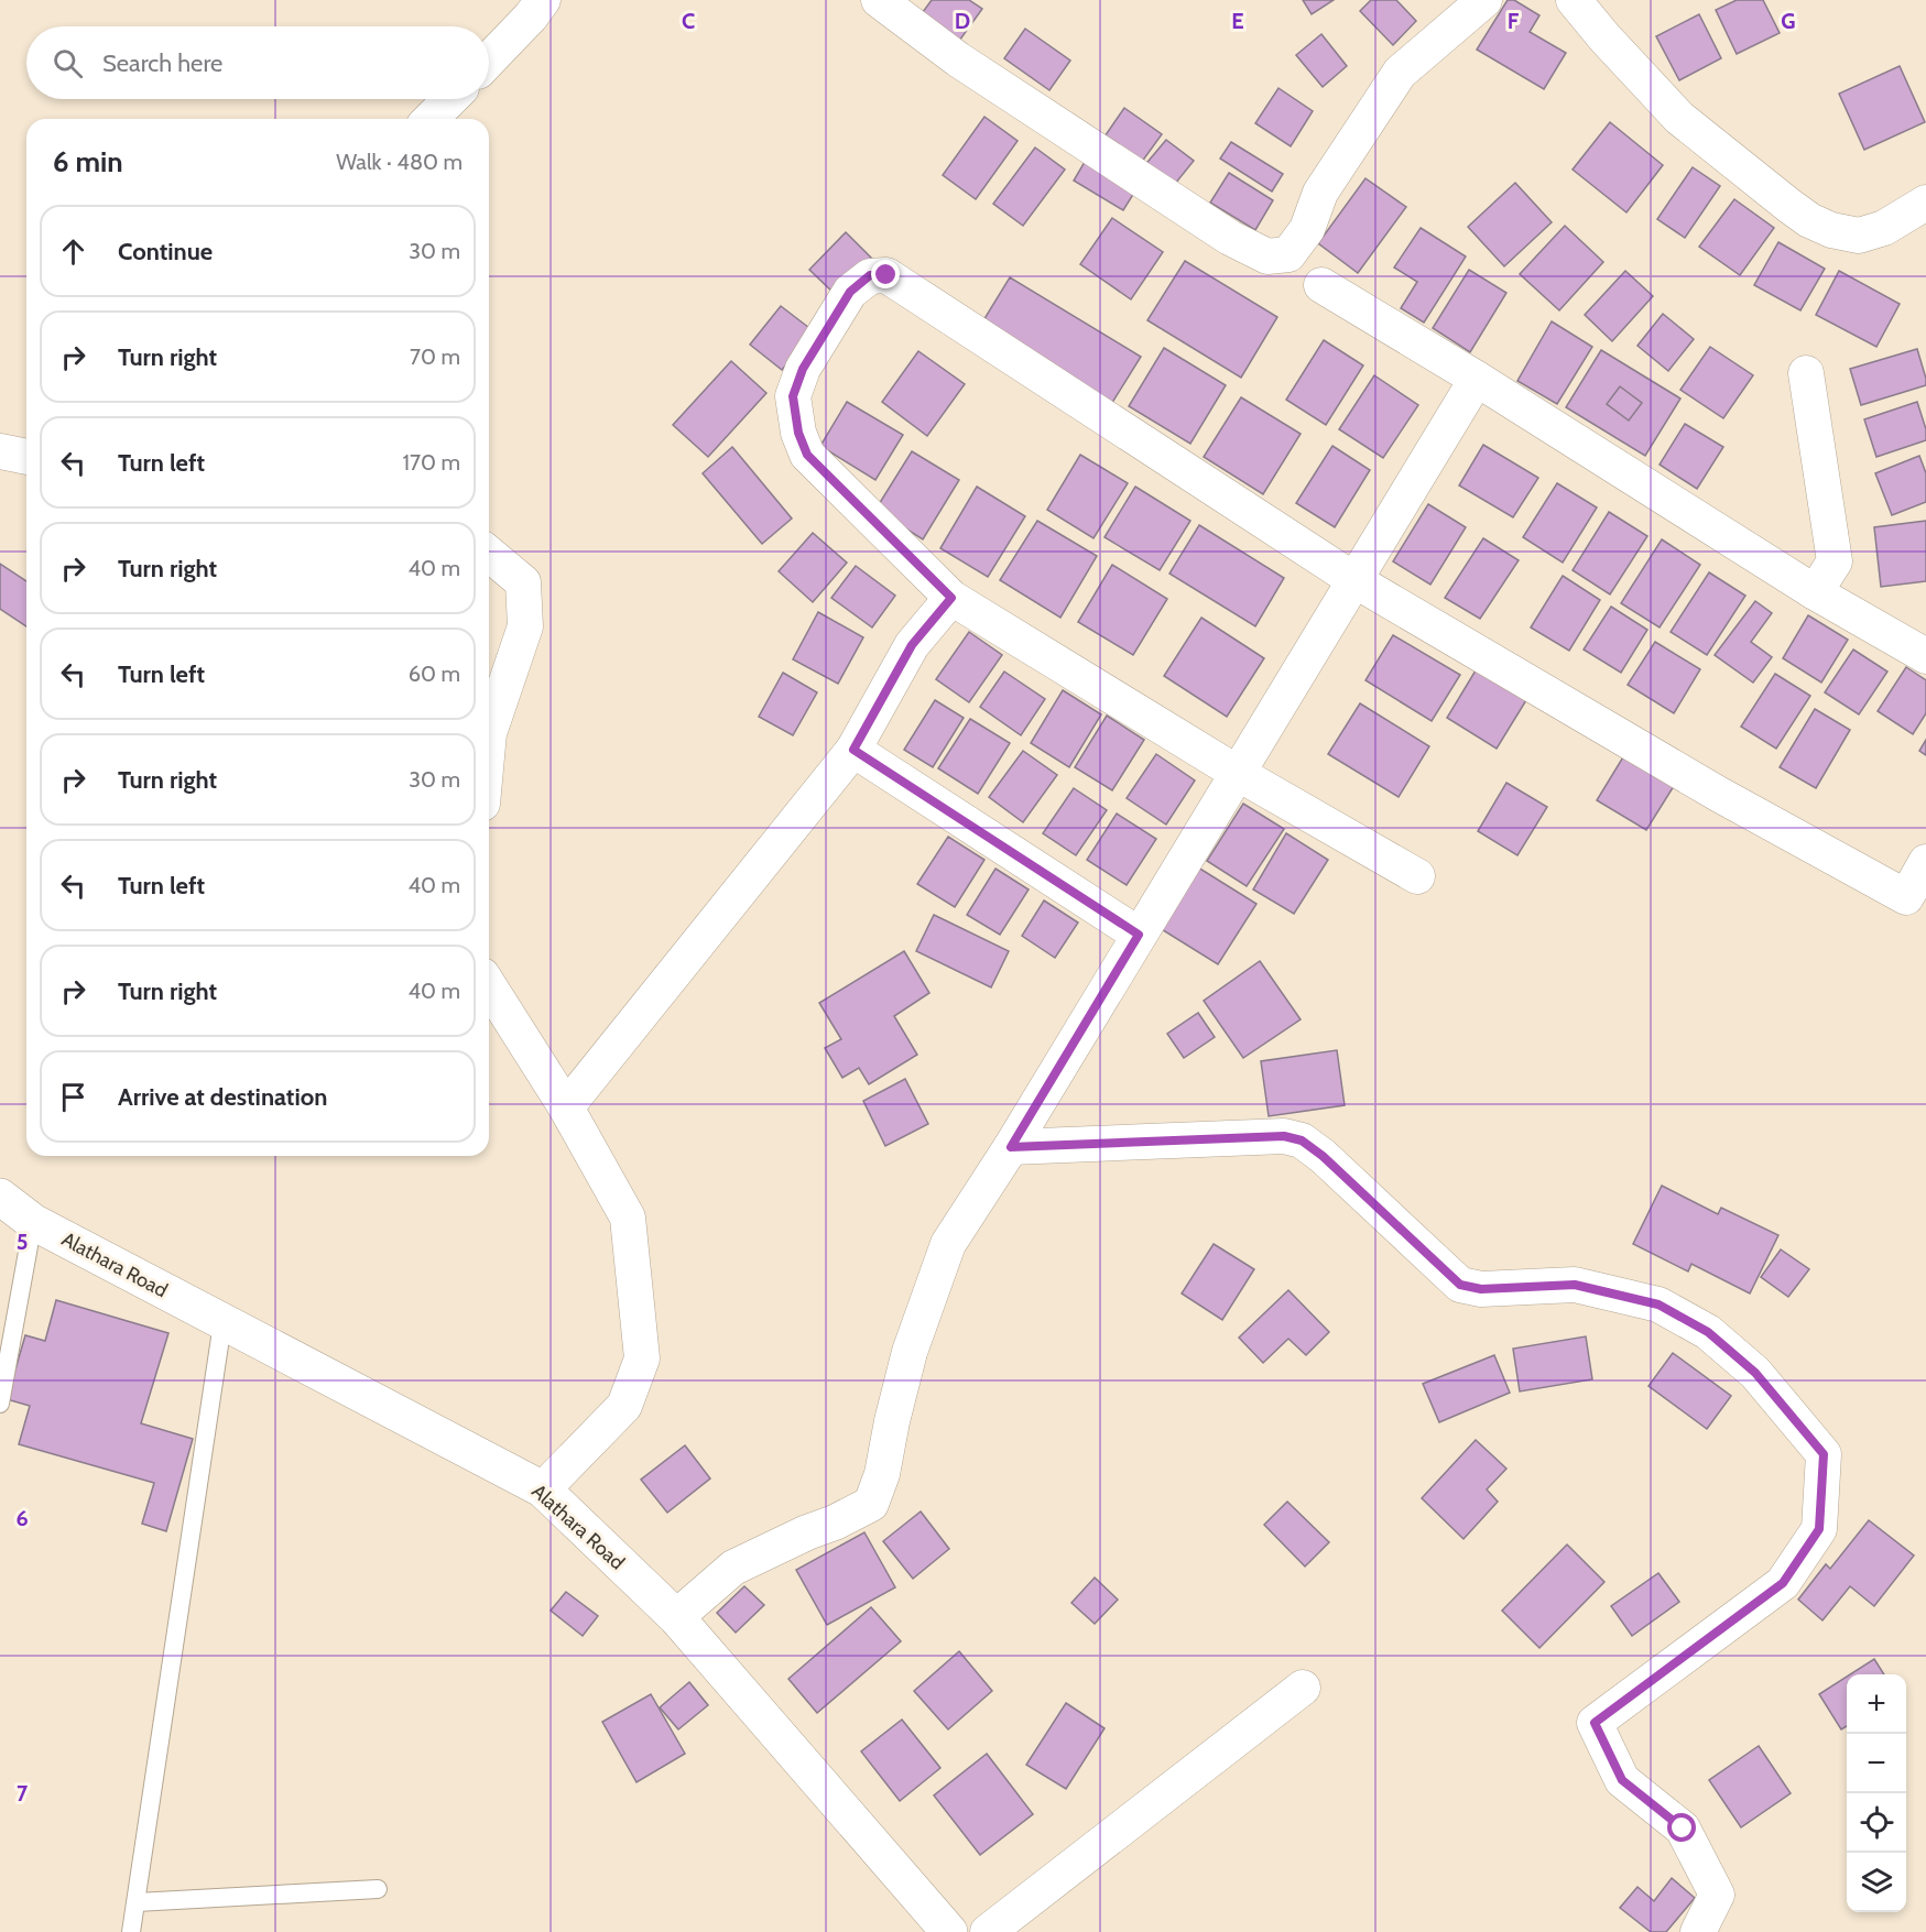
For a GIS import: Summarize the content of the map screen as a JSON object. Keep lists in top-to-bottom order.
{
  "streets": {
    "street": ["Alathara Road"]
  },
  "page": {
    "search": "Search here",
    "heading": ["6 min", "Walk · 480 m"],
    "list": [
      ["Continue", "30 m"],
      ["Turn right", "70 m"],
      ["Turn left", "170 m"],
      ["Turn right", "40 m"],
      ["Turn left", "60 m"],
      ["Turn right", "30 m"],
      ["Turn left", "40 m"],
      ["Turn right", "40 m"],
      "Arrive at destination"
    ],
    "map_buttons": ["+", "−"]
  },
  "grid": {
    "columns": [
      "C",
      "D",
      "E",
      "F",
      "G"
    ],
    "rows": ["5", "6", "7"]
  }
}
